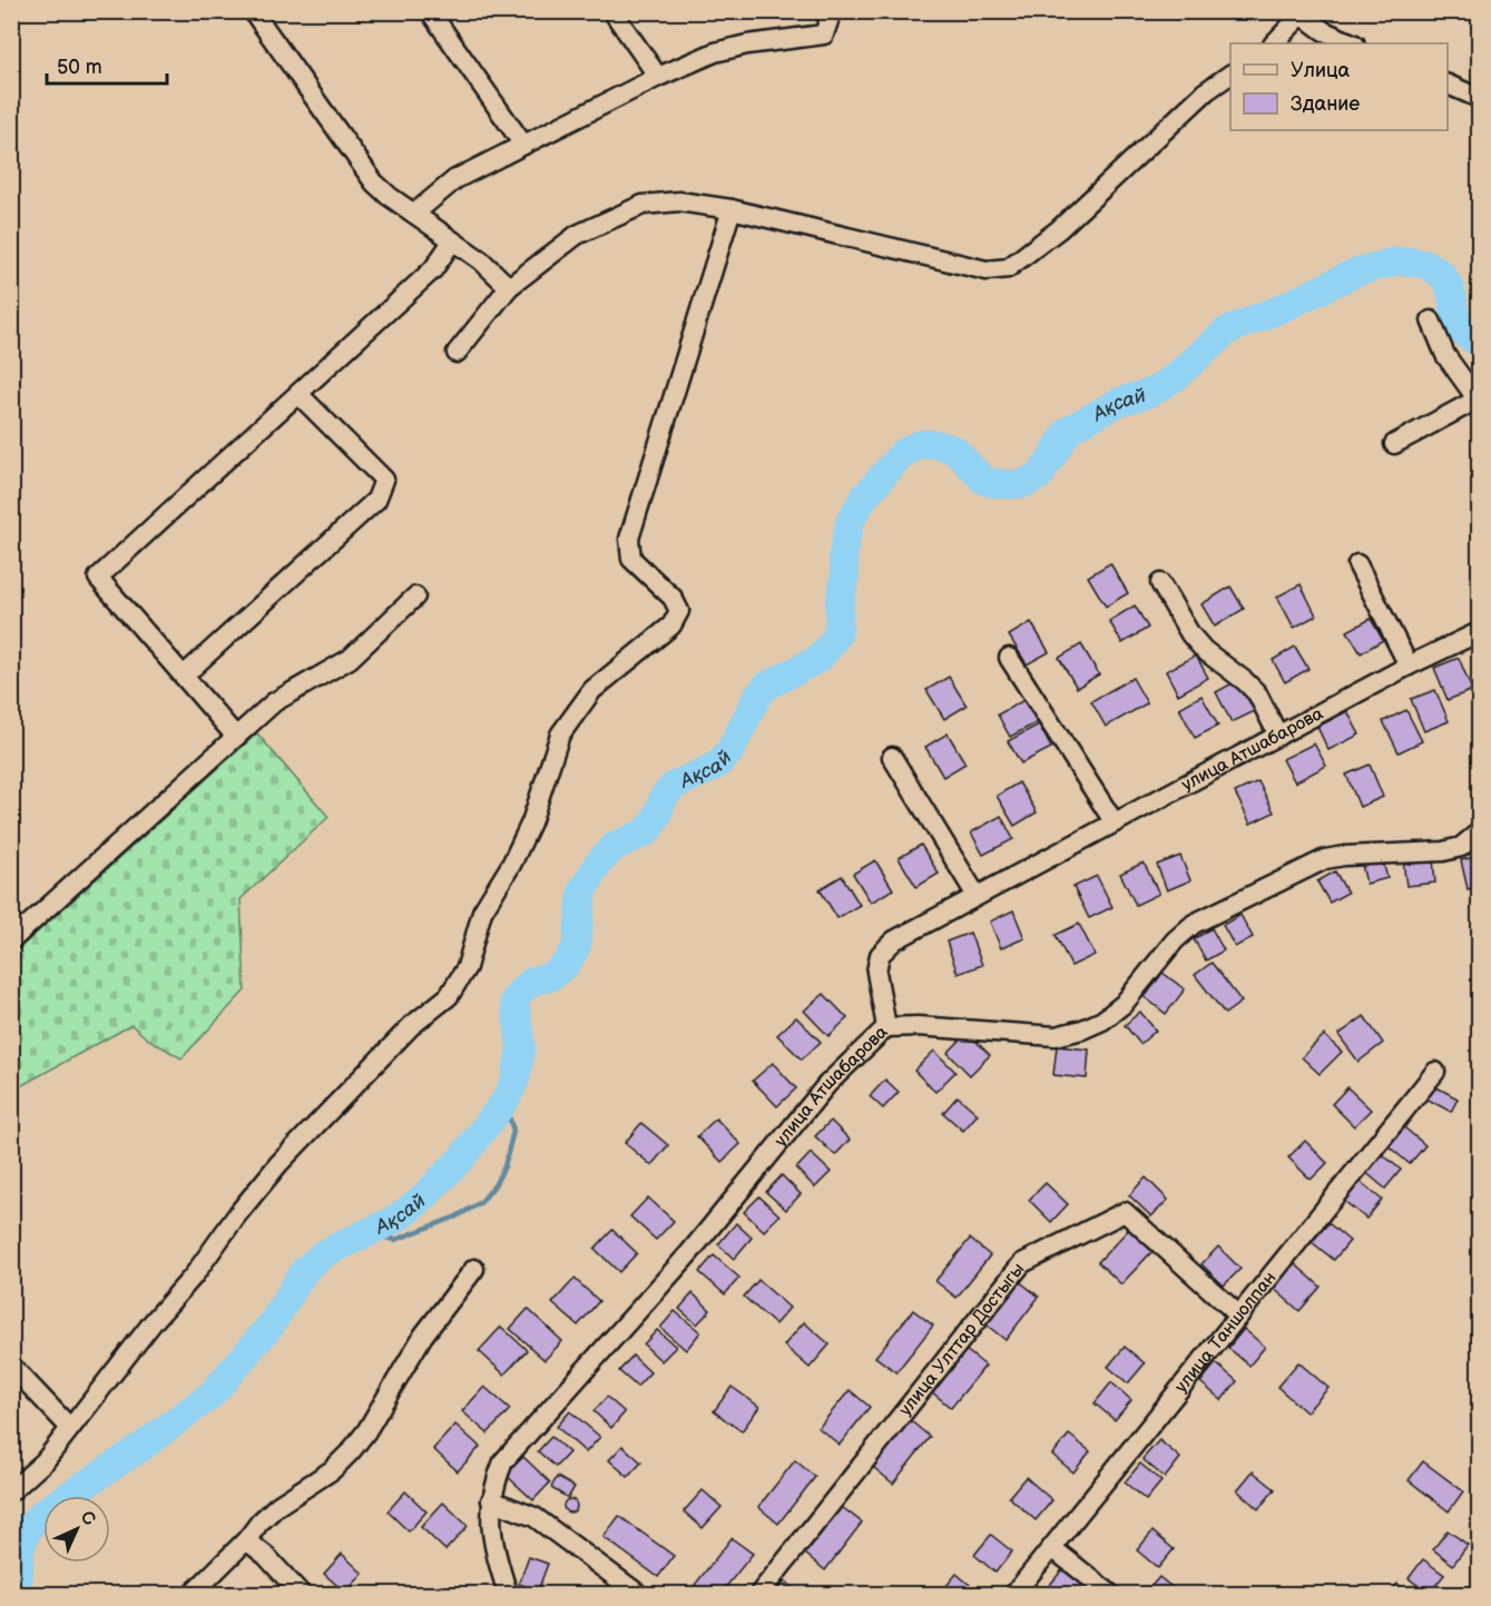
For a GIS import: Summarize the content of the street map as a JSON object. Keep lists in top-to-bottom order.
{
  "streets": {
    "street": ["улица Атшабарова", "улица Таншолпан", "улица Улттар Достыгы"]
  },
  "crossings": [
    ["улица Таншолпан", "улица Улттар Достыгы"]
  ],
  "water": ["Ақсай"],
  "legend": ["Улица", "Здание"],
  "scale_bar": "50 m",
  "north": "top right"
}
